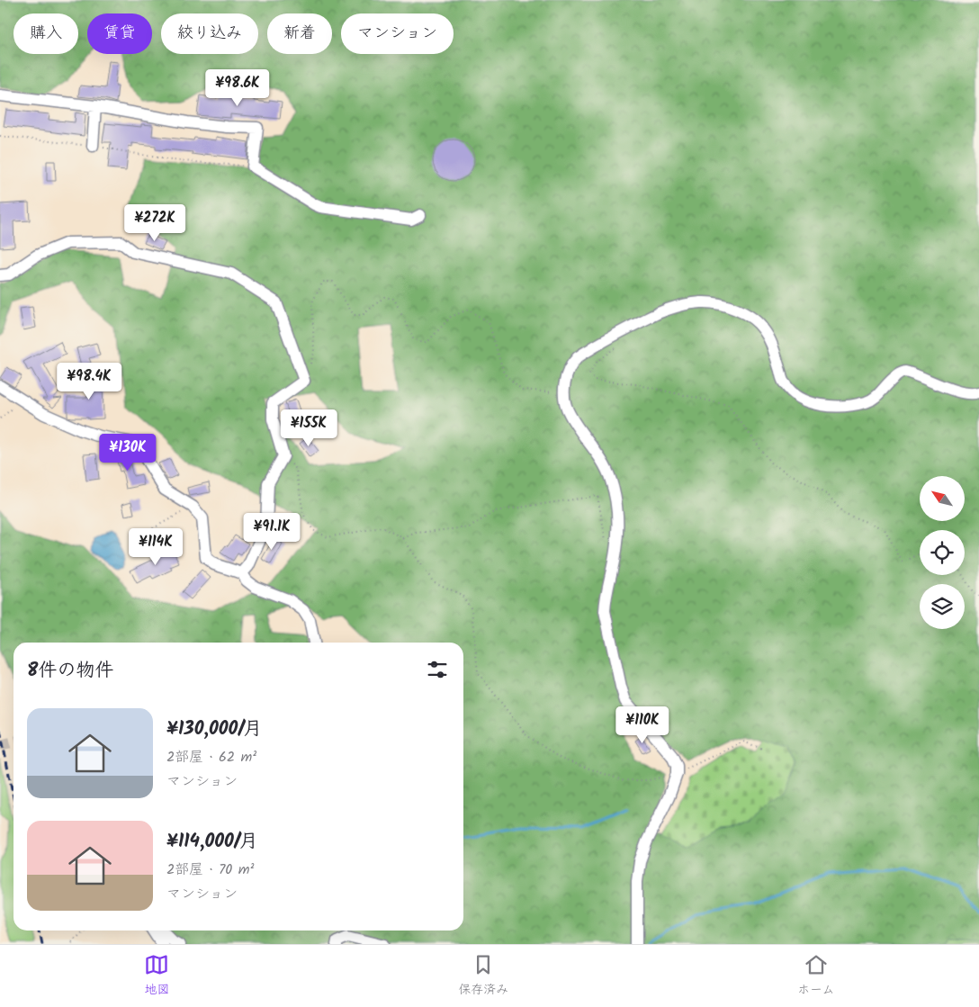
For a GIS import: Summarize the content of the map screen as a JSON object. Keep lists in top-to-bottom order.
{
  "north": "top left",
  "page": {
    "chip": [
      "購入",
      "賃貸",
      "絞り込み",
      "新着",
      "マンション"
    ],
    "price": [
      "¥98.6K",
      "¥272K",
      "¥98.4K",
      "¥155K",
      "¥130K",
      "¥91.1K",
      "¥114K",
      "¥110K"
    ],
    "heading": "8件の物件",
    "list": [
      {
        "name": "¥130,000/月",
        "note": "2部屋 · 62 m² · マンション"
      },
      {
        "name": "¥114,000/月",
        "note": "2部屋 · 70 m² · マンション"
      }
    ],
    "tabs": ["地図", "保存済み", "ホーム"]
  }
}
